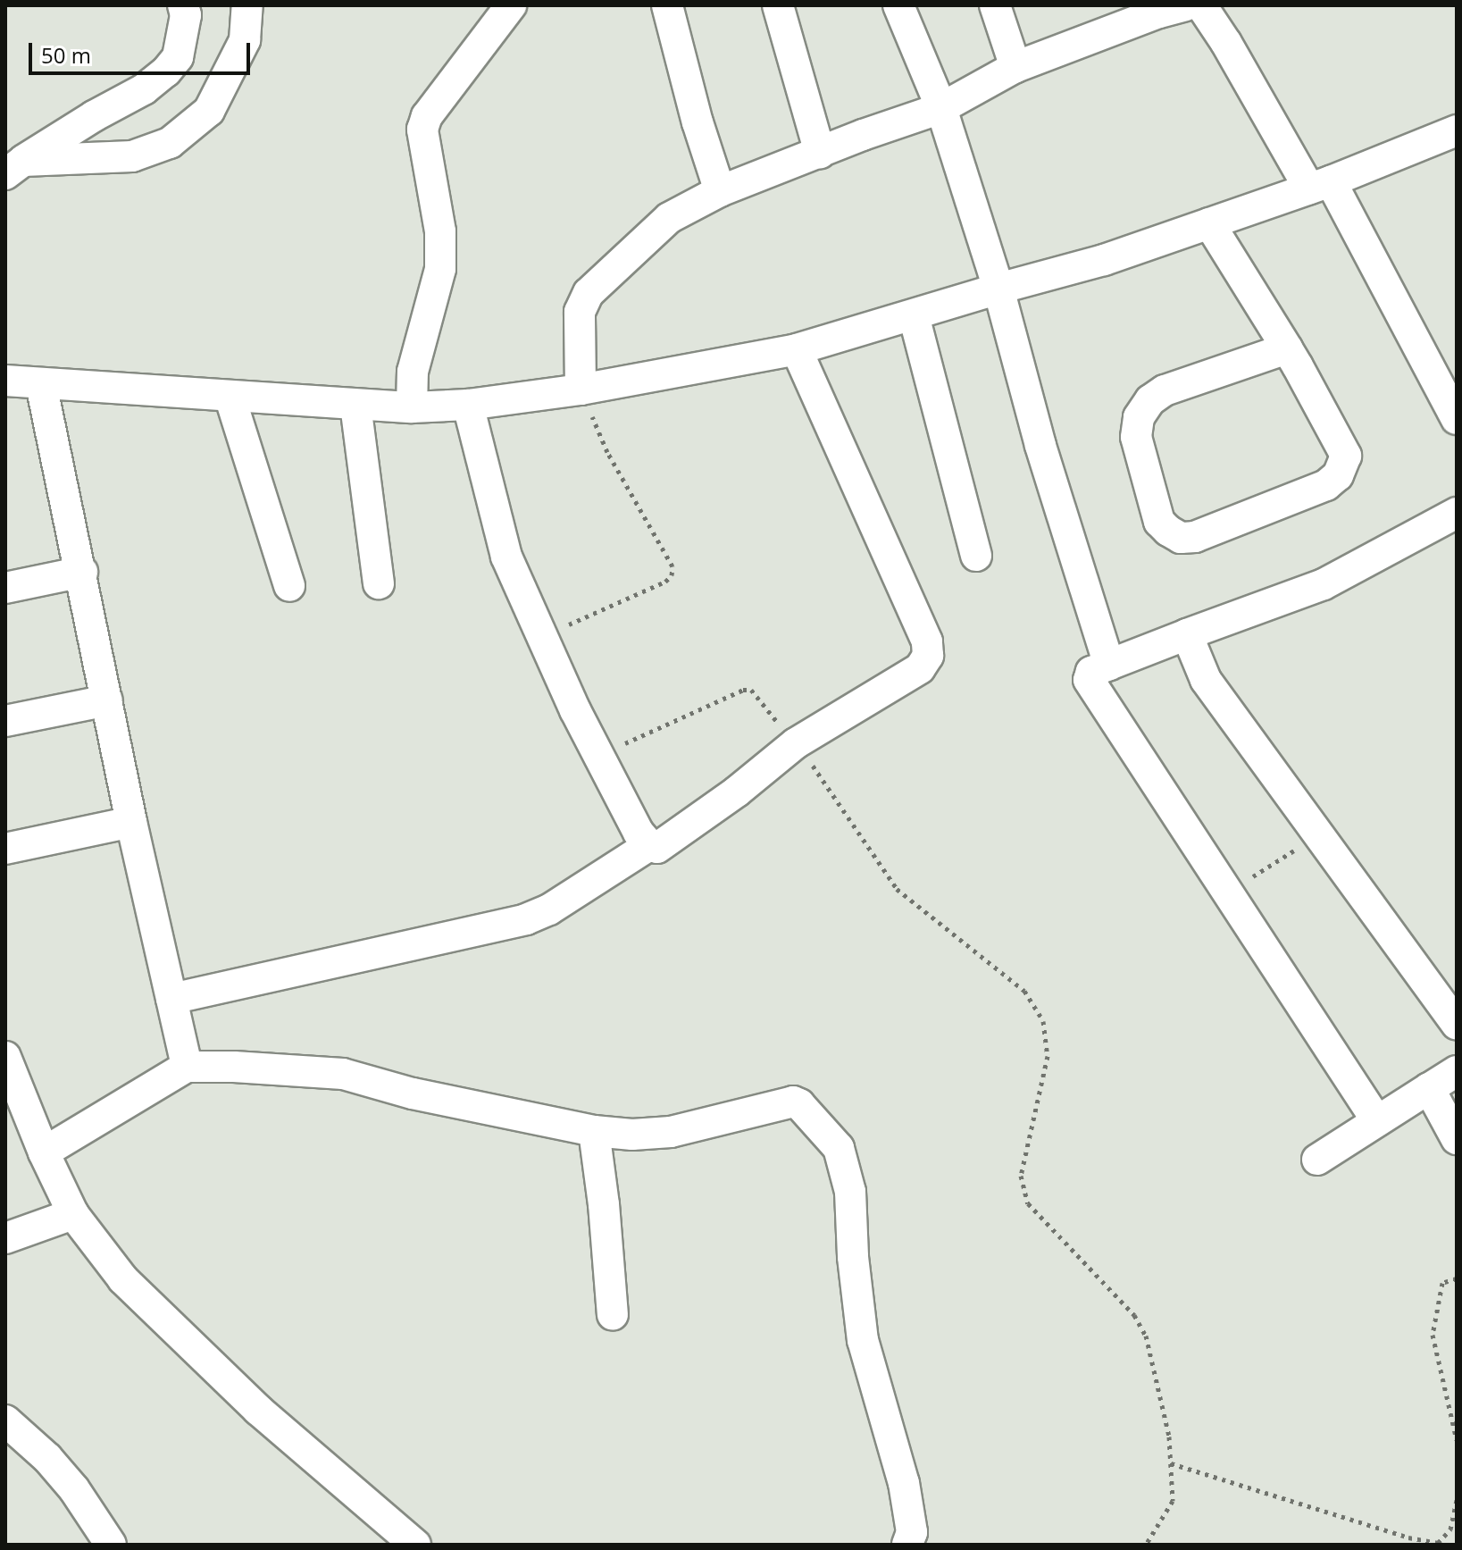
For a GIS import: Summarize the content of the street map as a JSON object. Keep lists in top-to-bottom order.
{
  "scale_bar": "50 m"
}
